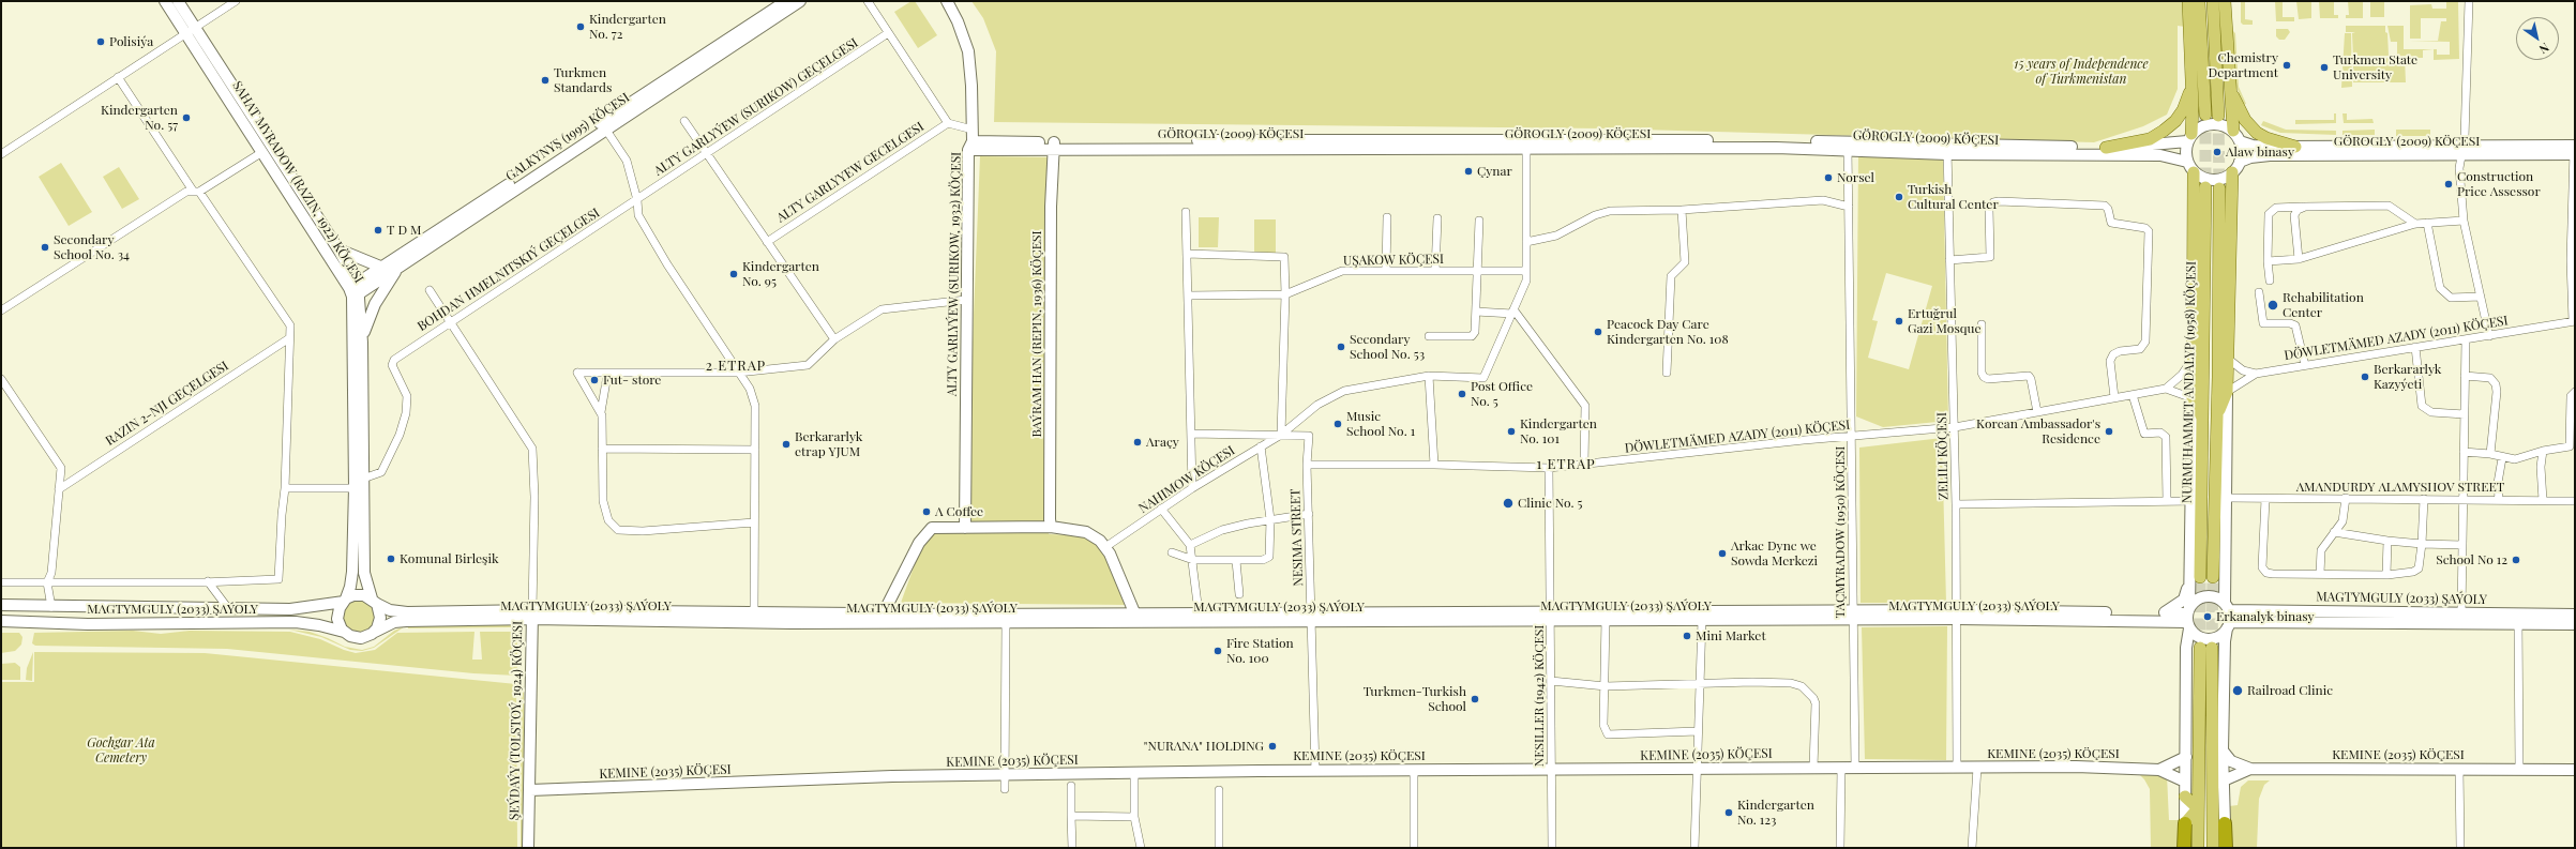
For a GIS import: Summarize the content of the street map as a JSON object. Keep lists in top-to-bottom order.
{
  "streets": {
    "main road": [
      "GÖROGLY (2009) KÖÇESI",
      "GALKYNYŞ (1995) KÖÇESI",
      "SAHAT MYRADOW (RAZIN, 1922) KÖÇESI",
      "ALTY GARLYÝEW (SURIKOW, 1932) KÖÇESI",
      "BAÝRAM HAN (REPIN, 1936) KÖÇESI",
      "NURMUHAMMET ANDALYP (1958) KÖÇESI",
      "MAGTYMGULY (2033) ŞAÝOLY",
      "ŞEÝDAÝY (TOLSTOÝ, 1924) KÖÇESI",
      "KEMINE (2035) KÖÇESI"
    ],
    "street": [
      "ALTY GARLYÝEW (SURIKOW) GEÇELGESI",
      "ALTY GARLYYEW GECELGESI",
      "UŞAKOW KÖÇESI",
      "BOHDAN HMELNITSKIÝ GEÇELGESI",
      "DÖWLETMÄMED AZADY (2011) KÖÇESI",
      "RAZIN 2-NJI GEÇELGESI",
      "ZELILI KÖÇESI",
      "NAHIMOW KÖÇESI",
      "AMANDURDY ALAMYSHOV STREET",
      "TAÇMYRADOW (1950) KÖÇESI",
      "NESIMA STREET",
      "NESILLER (1942) KÖÇESI"
    ]
  },
  "crossings": [
    ["ALTY GARLYÝEW (SURIKOW) GEÇELGESI", "BOHDAN HMELNITSKIÝ GEÇELGESI"],
    ["GÖROGLY (2009) KÖÇESI", "ALTY GARLYÝEW (SURIKOW, 1932) KÖÇESI"],
    ["GÖROGLY (2009) KÖÇESI", "BAÝRAM HAN (REPIN, 1936) KÖÇESI"],
    ["GÖROGLY (2009) KÖÇESI", "ZELILI KÖÇESI"],
    ["GÖROGLY (2009) KÖÇESI", "TAÇMYRADOW (1950) KÖÇESI"],
    ["GALKYNYŞ (1995) KÖÇESI", "SAHAT MYRADOW (RAZIN, 1922) KÖÇESI"],
    ["SAHAT MYRADOW (RAZIN, 1922) KÖÇESI", "BOHDAN HMELNITSKIÝ GEÇELGESI"],
    ["SAHAT MYRADOW (RAZIN, 1922) KÖÇESI", "MAGTYMGULY (2033) ŞAÝOLY"],
    ["BOHDAN HMELNITSKIÝ GEÇELGESI", "ŞEÝDAÝY (TOLSTOÝ, 1924) KÖÇESI"],
    ["DÖWLETMÄMED AZADY (2011) KÖÇESI", "ZELILI KÖÇESI"],
    ["DÖWLETMÄMED AZADY (2011) KÖÇESI", "TAÇMYRADOW (1950) KÖÇESI"],
    ["DÖWLETMÄMED AZADY (2011) KÖÇESI", "NESIMA STREET"],
    ["DÖWLETMÄMED AZADY (2011) KÖÇESI", "NESILLER (1942) KÖÇESI"],
    ["ZELILI KÖÇESI", "MAGTYMGULY (2033) ŞAÝOLY"],
    ["ZELILI KÖÇESI", "KEMINE (2035) KÖÇESI"],
    ["NAHIMOW KÖÇESI", "NESIMA STREET"],
    ["TAÇMYRADOW (1950) KÖÇESI", "MAGTYMGULY (2033) ŞAÝOLY"],
    ["TAÇMYRADOW (1950) KÖÇESI", "KEMINE (2035) KÖÇESI"],
    ["NESIMA STREET", "MAGTYMGULY (2033) ŞAÝOLY"],
    ["NESIMA STREET", "KEMINE (2035) KÖÇESI"],
    ["MAGTYMGULY (2033) ŞAÝOLY", "NESILLER (1942) KÖÇESI"],
    ["MAGTYMGULY (2033) ŞAÝOLY", "ŞEÝDAÝY (TOLSTOÝ, 1924) KÖÇESI"],
    ["NESILLER (1942) KÖÇESI", "KEMINE (2035) KÖÇESI"],
    ["ŞEÝDAÝY (TOLSTOÝ, 1924) KÖÇESI", "KEMINE (2035) KÖÇESI"]
  ],
  "districts": ["2 ETRAP", "1 ETRAP"],
  "parks": ["15 years of Independence of Turkmenistan", "Gochgar Ata Cemetery"],
  "places": [
    "Kindergarten No. 72",
    "Polisiýa",
    "Chemistry Department",
    "Turkmen State University",
    "Turkmen Standards",
    "Kindergarten No. 57",
    "Alaw binasy",
    "Çynar",
    "Norsel",
    "Construction Price Assessor",
    "Turkish Cultural Center",
    "T D M",
    "Secondary School No. 34",
    "Kindergarten No. 95",
    "Rehabilitation Center",
    "Ertuğrul Gazi Mosque",
    "Peacock Day Care Kindergarten No. 108",
    "Secondary School No. 53",
    "Berkararlyk Kazyýeti",
    "Fut- store",
    "Post Office No. 5",
    "Music School No. 1",
    "Kindergarten No. 101",
    "Korean Ambassador's Residence",
    "Araçy",
    "Berkararlyk etrap YJUM",
    "Clinic No. 5",
    "A Coffee",
    "Arkac Dync we Sowda Merkezi",
    "Komunal Birleşik",
    "School No 12",
    "Erkanalyk binasy",
    "Mini Market",
    "Fire Station No. 100",
    "Railroad Clinic",
    "Turkmen-Turkish School",
    "\"NURANA\" HOLDING",
    "Kindergarten No. 123"
  ],
  "north": "bottom right"
}
